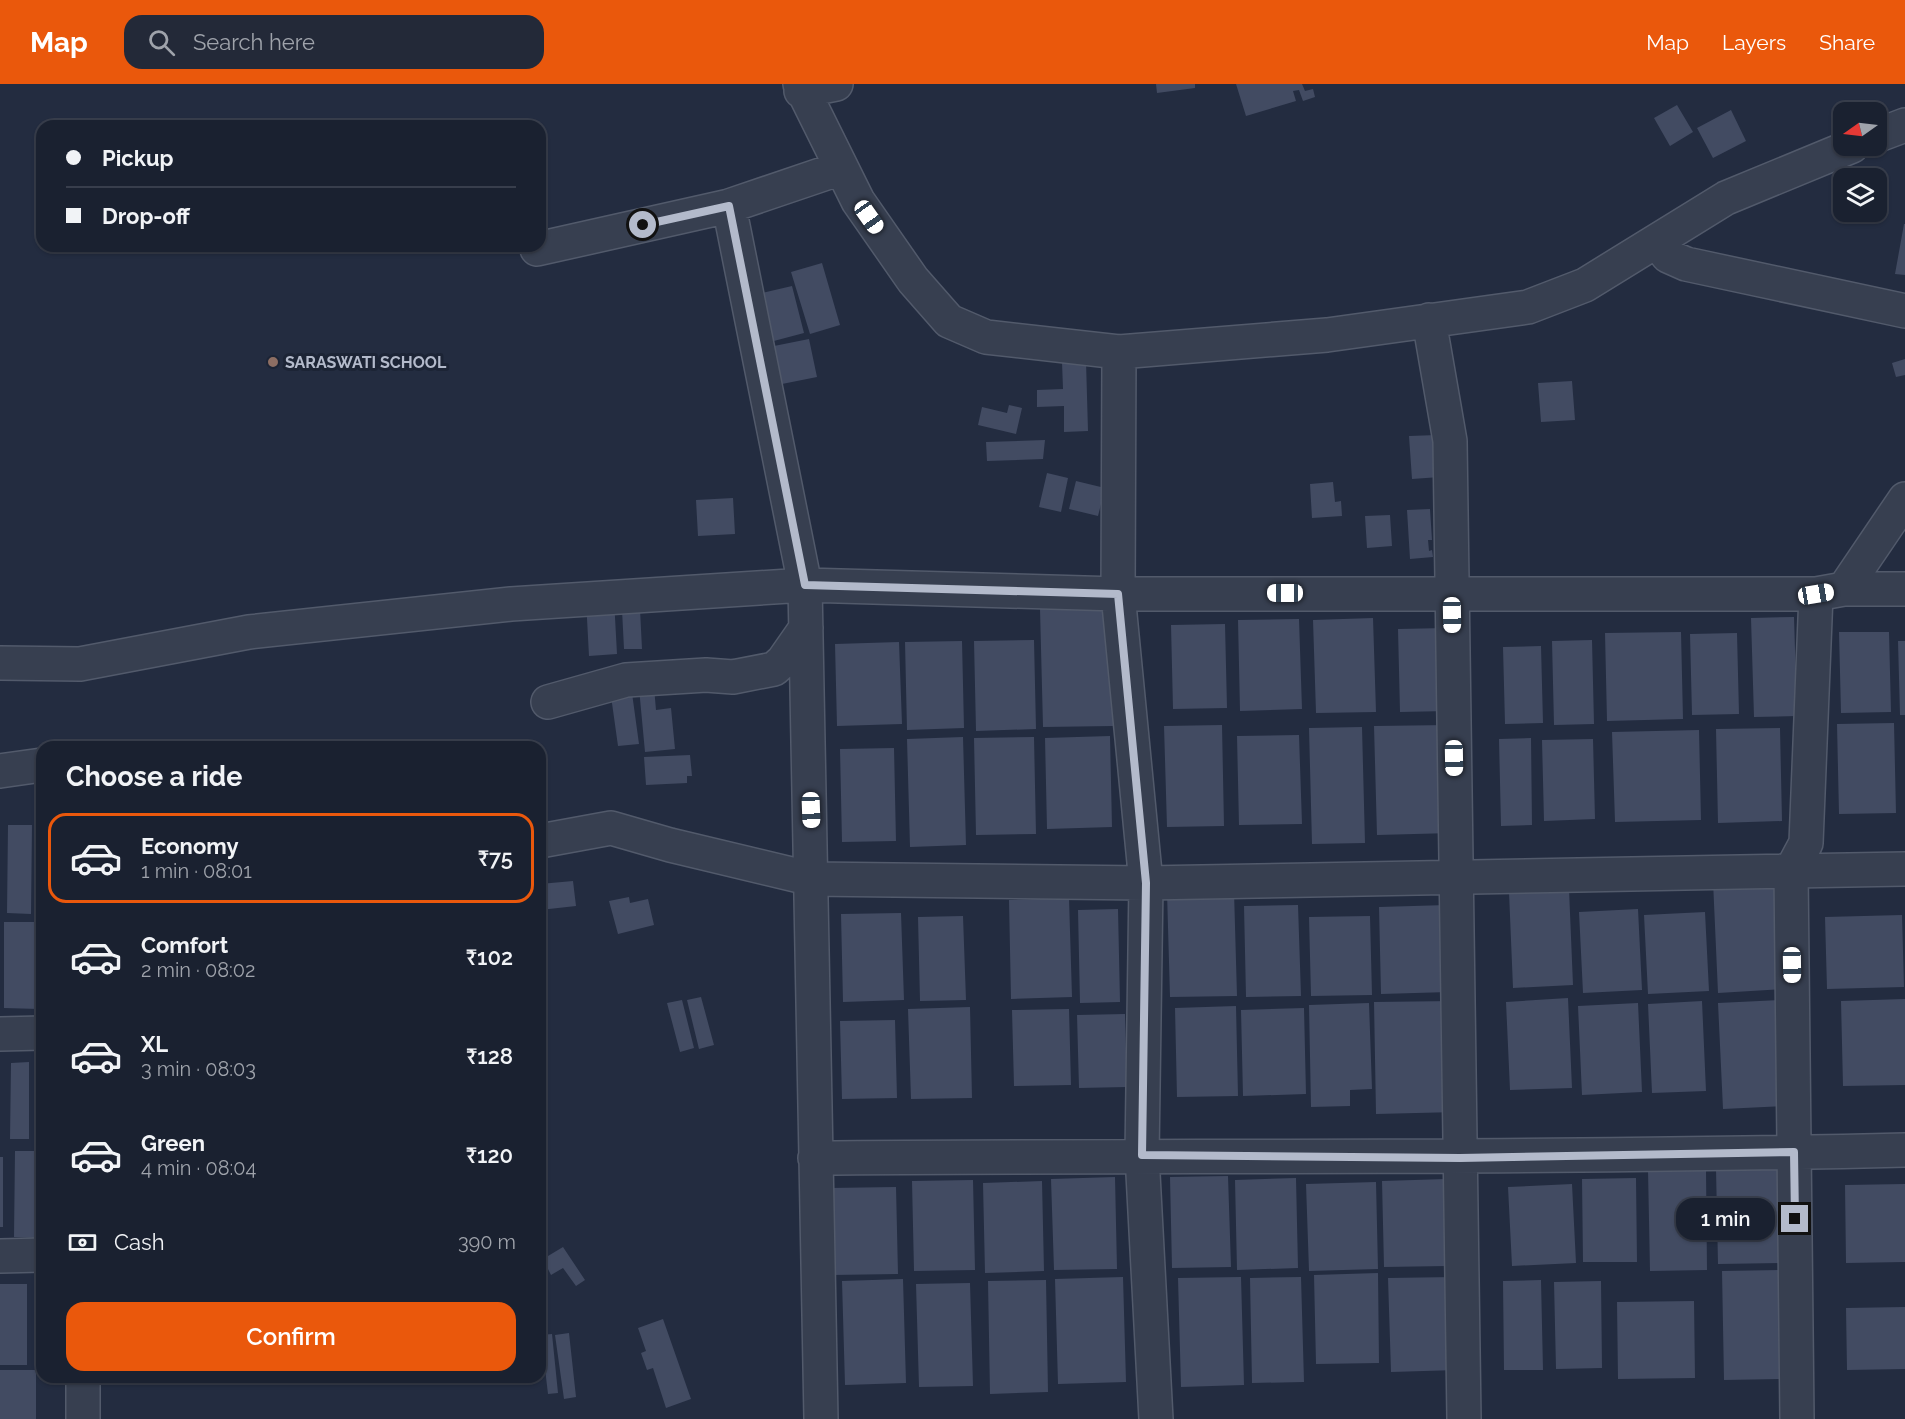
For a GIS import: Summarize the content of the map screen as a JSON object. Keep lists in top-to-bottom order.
{
  "places": ["SARASWATI SCHOOL"],
  "north": "left",
  "page": {
    "header": "Map",
    "search": "Search here",
    "nav": ["Map", "Layers", "Share"],
    "banner": ["Pickup", "Drop-off"],
    "heading": "Choose a ride",
    "list": [
      {
        "name": "Economy",
        "note": "1 min · 08:01",
        "value": "₹75"
      },
      {
        "name": "Comfort",
        "note": "2 min · 08:02",
        "value": "₹102"
      },
      {
        "name": "XL",
        "note": "3 min · 08:03",
        "value": "₹128"
      },
      {
        "name": "Green",
        "note": "4 min · 08:04",
        "value": "₹120"
      }
    ],
    "bubble": "1 min",
    "pay": ["Cash", "390 m"],
    "buttons": "Confirm"
  }
}
